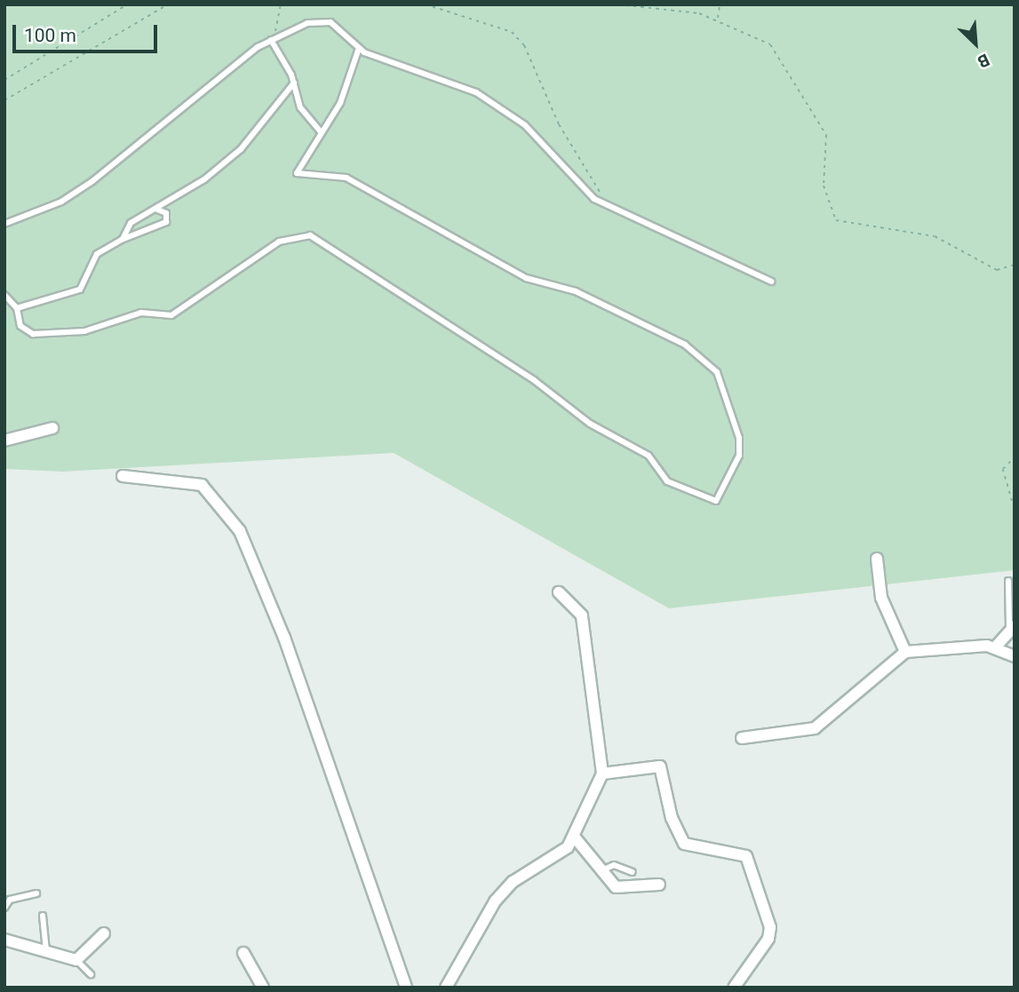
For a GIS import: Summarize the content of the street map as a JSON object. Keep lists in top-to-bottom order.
{
  "scale_bar": "100 m",
  "north": "bottom right"
}
